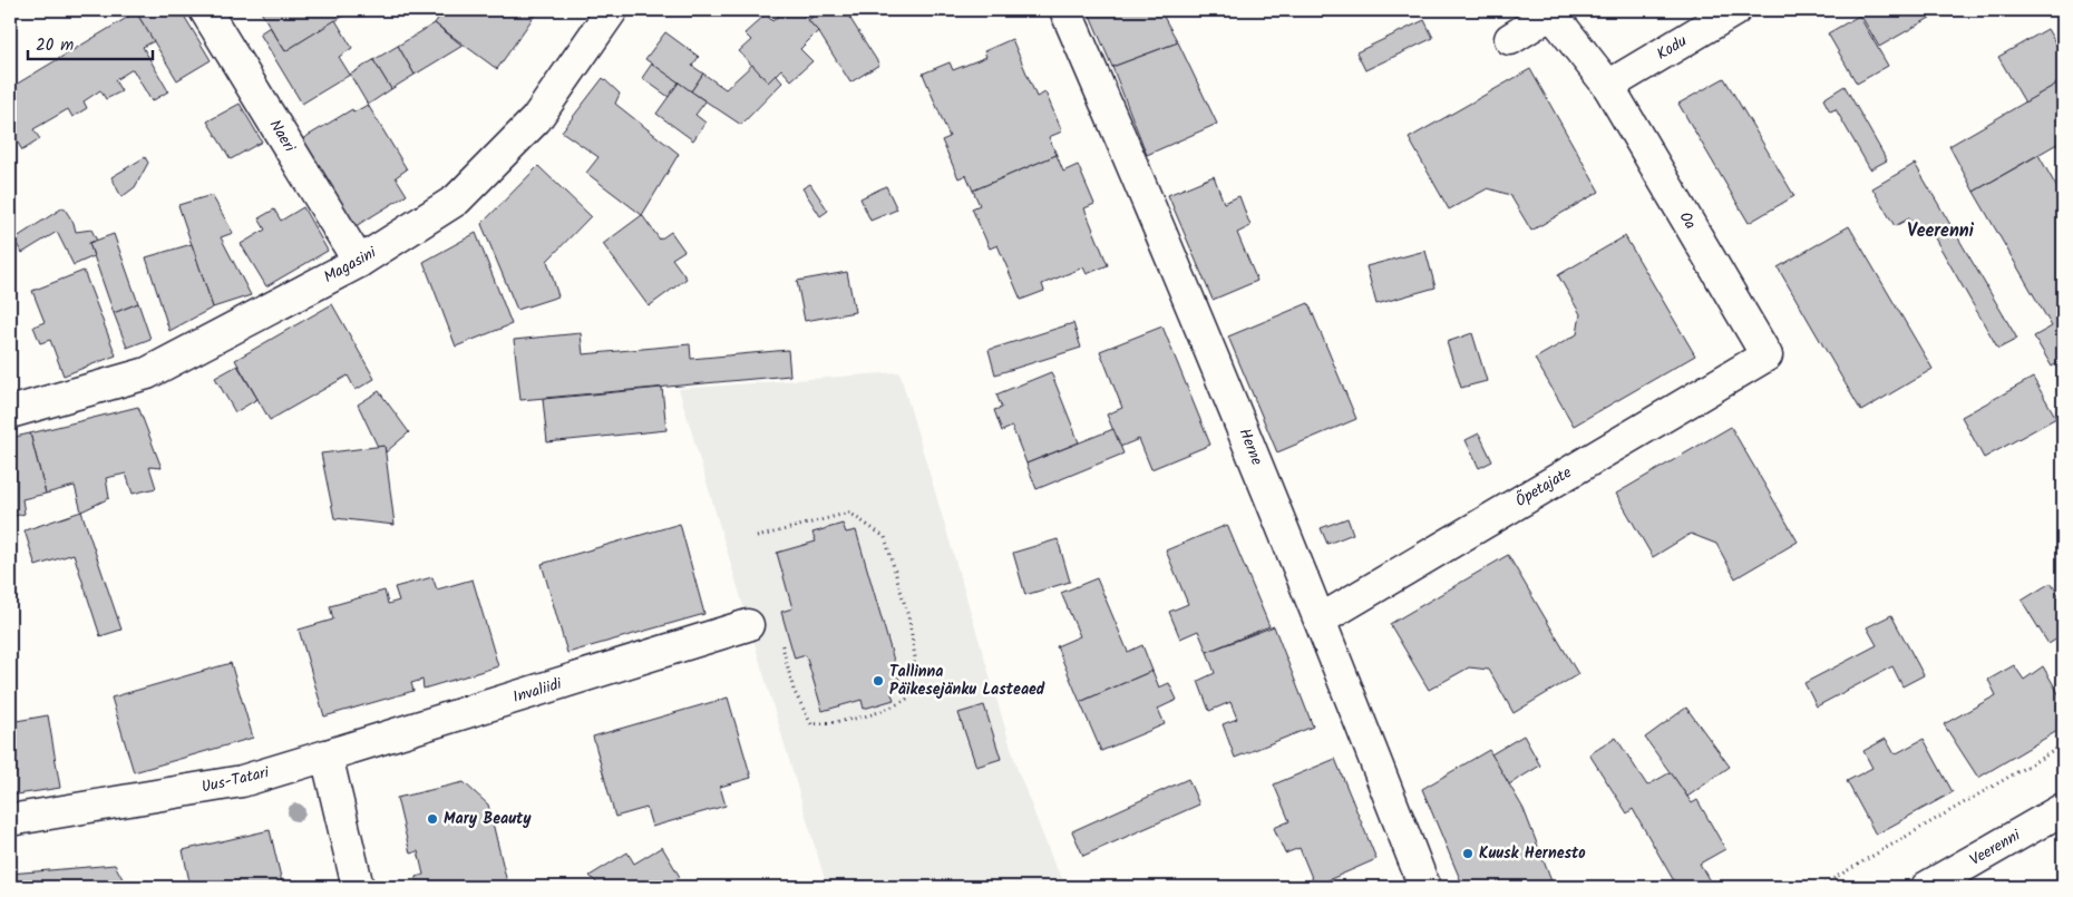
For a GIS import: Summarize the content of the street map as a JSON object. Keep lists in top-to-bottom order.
{
  "streets": {
    "street": [
      "Kodu",
      "Naeri",
      "Oa",
      "Magasini",
      "Herne",
      "Õpetajate",
      "Invaliidi",
      "Uus-Tatari",
      "Veerenni"
    ]
  },
  "crossings": [
    ["Kodu", "Oa"],
    ["Naeri", "Magasini"],
    ["Oa", "Õpetajate"],
    ["Herne", "Õpetajate"],
    ["Invaliidi", "Uus-Tatari"]
  ],
  "districts": ["Veerenni"],
  "places": ["Tallinna Päikesejänku Lasteaed", "Mary Beauty", "Kuusk Hernesto"],
  "scale_bar": "20 m"
}
